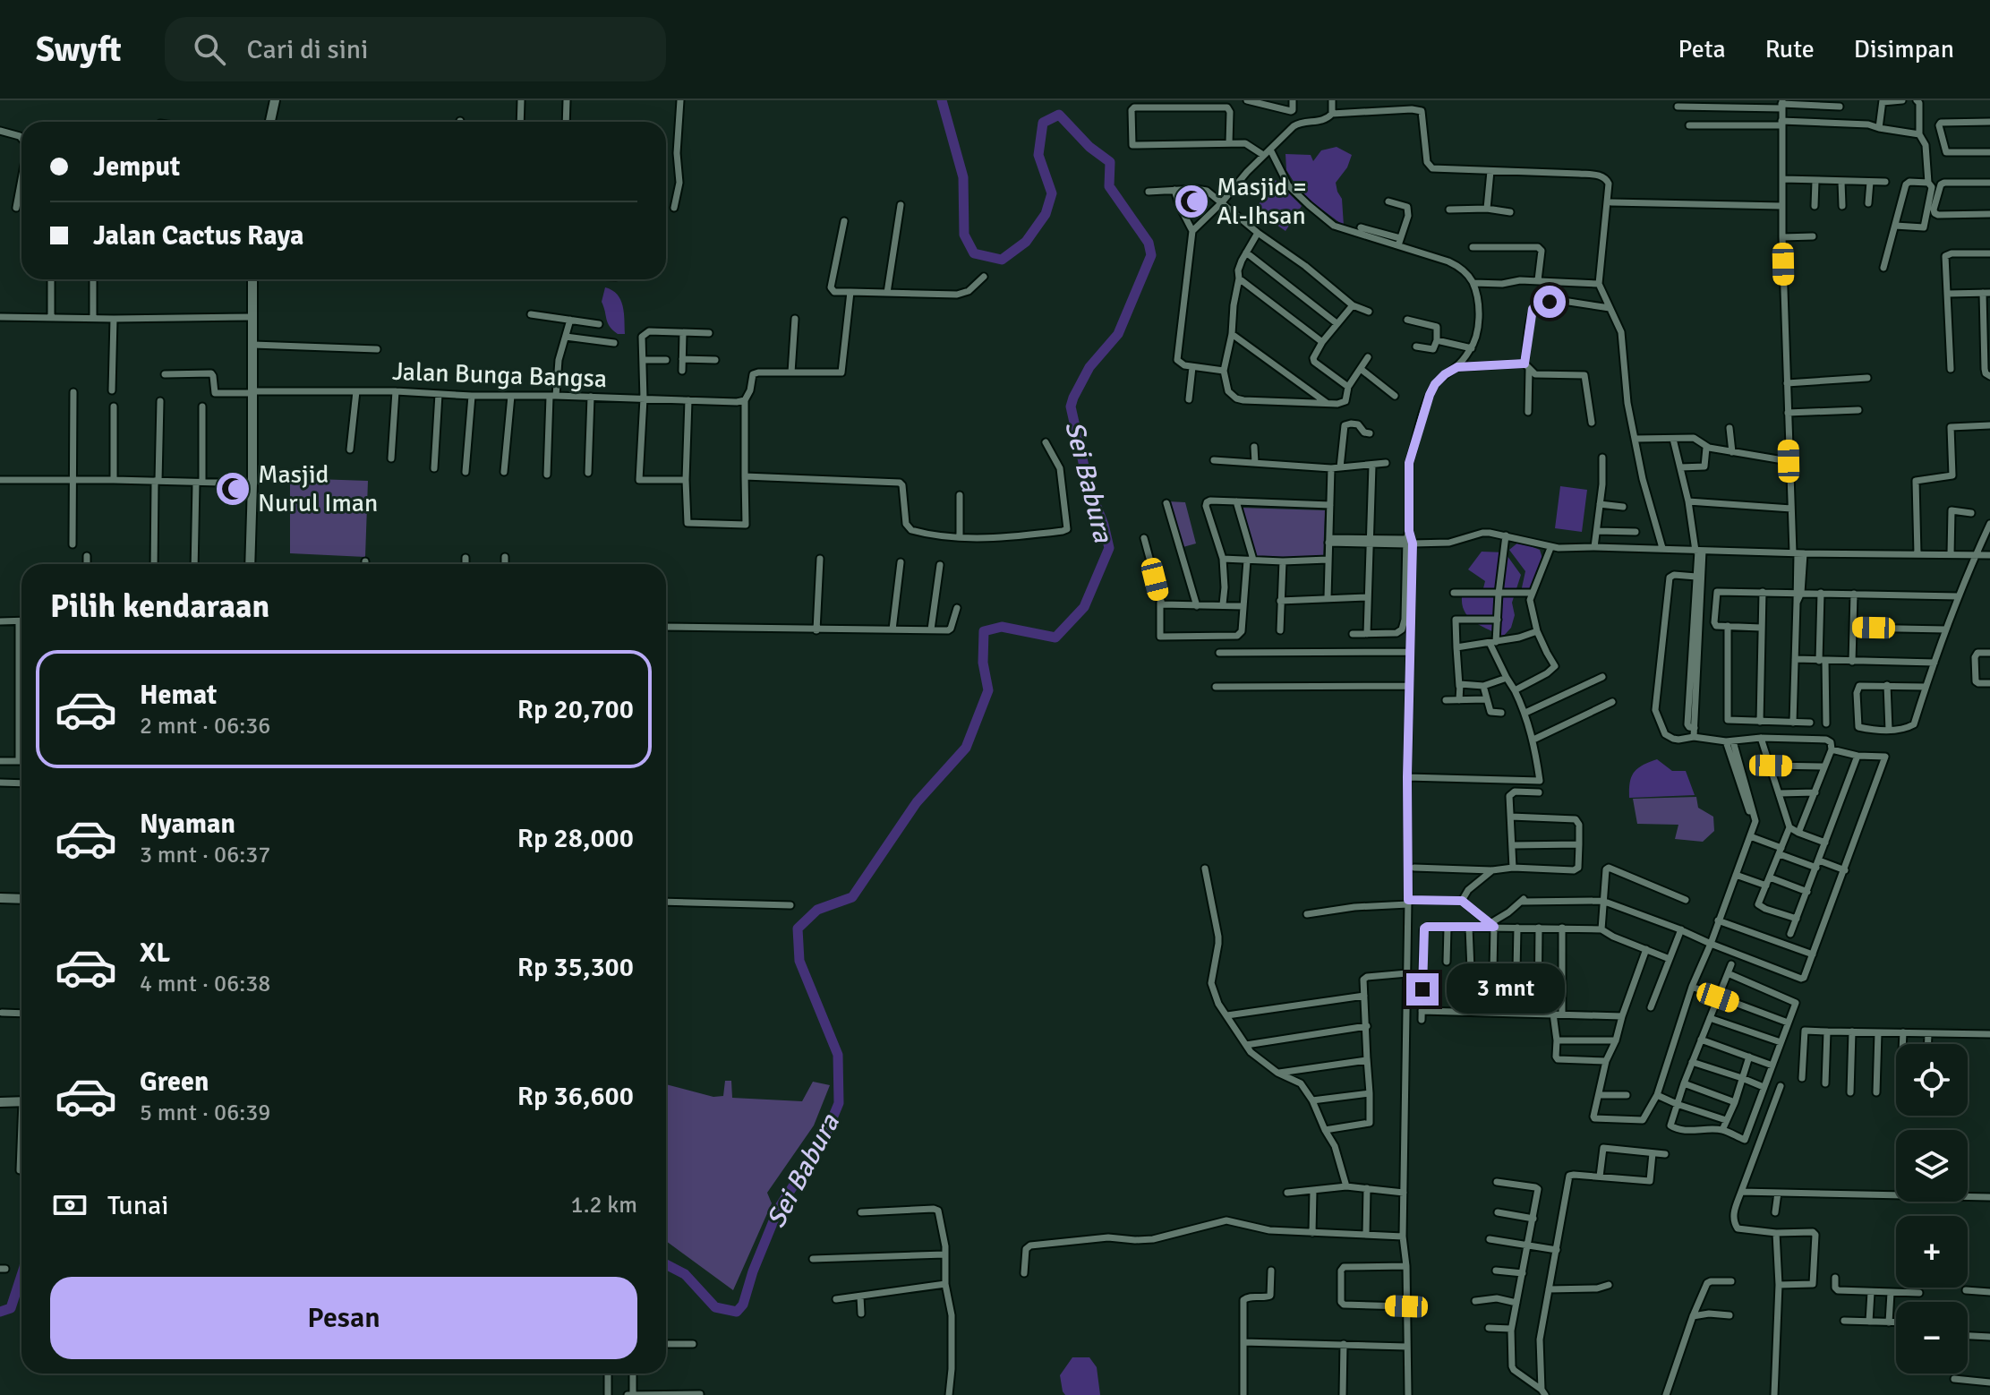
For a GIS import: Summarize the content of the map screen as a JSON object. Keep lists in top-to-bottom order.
{
  "streets": {
    "street": ["Jalan Bunga Bangsa"]
  },
  "water": ["Sei Babura"],
  "places": {
    "mosque": ["Masjid = Al-Ihsan", "Masjid Nurul Iman"]
  },
  "page": {
    "header": "Swyft",
    "search": "Cari di sini",
    "nav": ["Peta", "Rute", "Disimpan"],
    "banner": ["Jemput", "Jalan Cactus Raya"],
    "heading": "Pilih kendaraan",
    "list": [
      {
        "name": "Hemat",
        "note": "2 mnt · 06:36",
        "value": "Rp 20,700"
      },
      {
        "name": "Nyaman",
        "note": "3 mnt · 06:37",
        "value": "Rp 28,000"
      },
      {
        "name": "XL",
        "note": "4 mnt · 06:38",
        "value": "Rp 35,300"
      },
      {
        "name": "Green",
        "note": "5 mnt · 06:39",
        "value": "Rp 36,600"
      }
    ],
    "bubble": "3 mnt",
    "map_buttons": ["+", "−"],
    "pay": ["Tunai", "1.2 km"],
    "buttons": "Pesan"
  }
}
